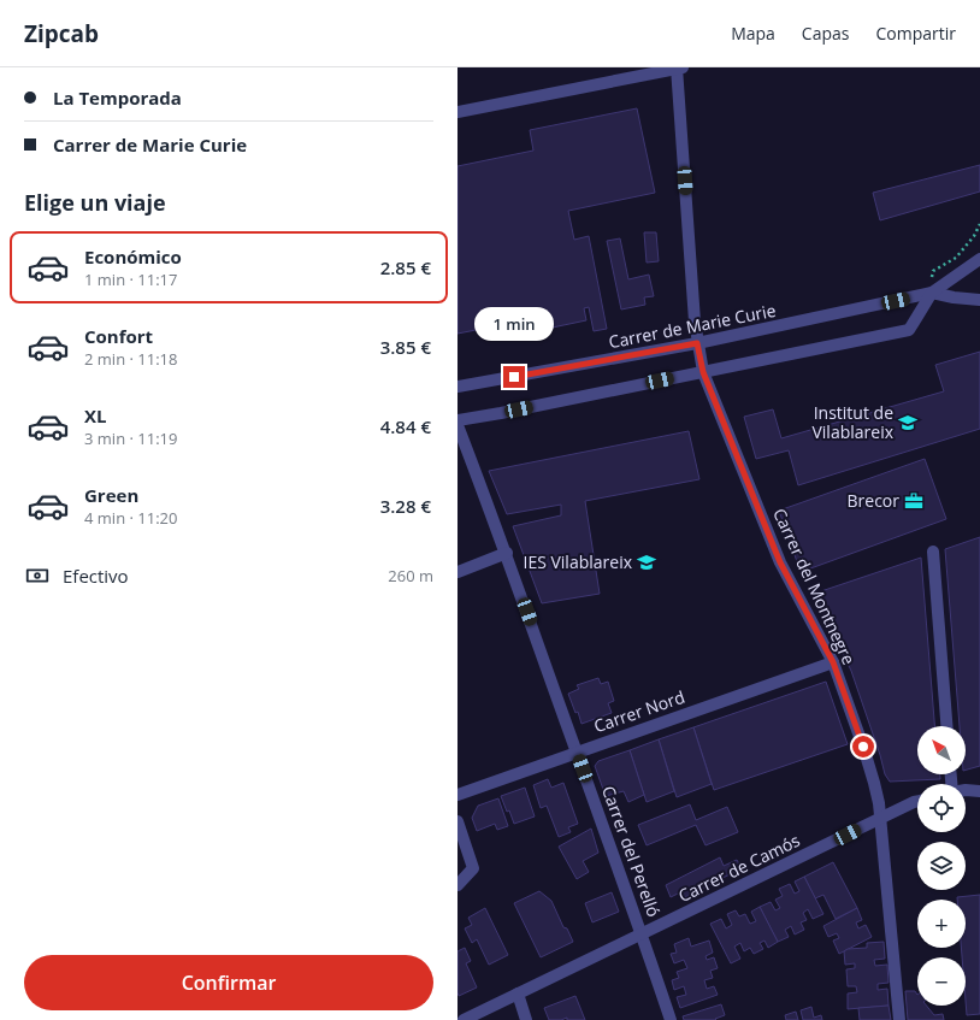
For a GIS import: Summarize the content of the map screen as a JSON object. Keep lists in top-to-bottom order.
{
  "streets": {
    "street": [
      "Carrer de Marie Curie",
      "Carrer del Montnegre",
      "Carrer Nord",
      "Carrer del Perelló",
      "Carrer de Camós"
    ]
  },
  "crossings": [
    ["Carrer de Marie Curie", "Carrer del Montnegre"],
    ["Carrer del Montnegre", "Carrer Nord"],
    ["Carrer del Montnegre", "Carrer de Camós"],
    ["Carrer Nord", "Carrer del Perelló"],
    ["Carrer del Perelló", "Carrer de Camós"]
  ],
  "places": {
    "school or university": ["Institut de Vilablareix", "IES Vilablareix"],
    "office": ["Brecor"]
  },
  "north": "top left",
  "page": {
    "header": "Zipcab",
    "nav": ["Mapa", "Capas", "Compartir"],
    "banner": ["La Temporada", "Carrer de Marie Curie"],
    "heading": "Elige un viaje",
    "list": [
      {
        "name": "Económico",
        "note": "1 min · 11:17",
        "value": "2.85 €"
      },
      {
        "name": "Confort",
        "note": "2 min · 11:18",
        "value": "3.85 €"
      },
      {
        "name": "XL",
        "note": "3 min · 11:19",
        "value": "4.84 €"
      },
      {
        "name": "Green",
        "note": "4 min · 11:20",
        "value": "3.28 €"
      }
    ],
    "bubble": "1 min",
    "pay": ["Efectivo", "260 m"],
    "map_buttons": ["+", "−"],
    "buttons": "Confirmar"
  }
}
